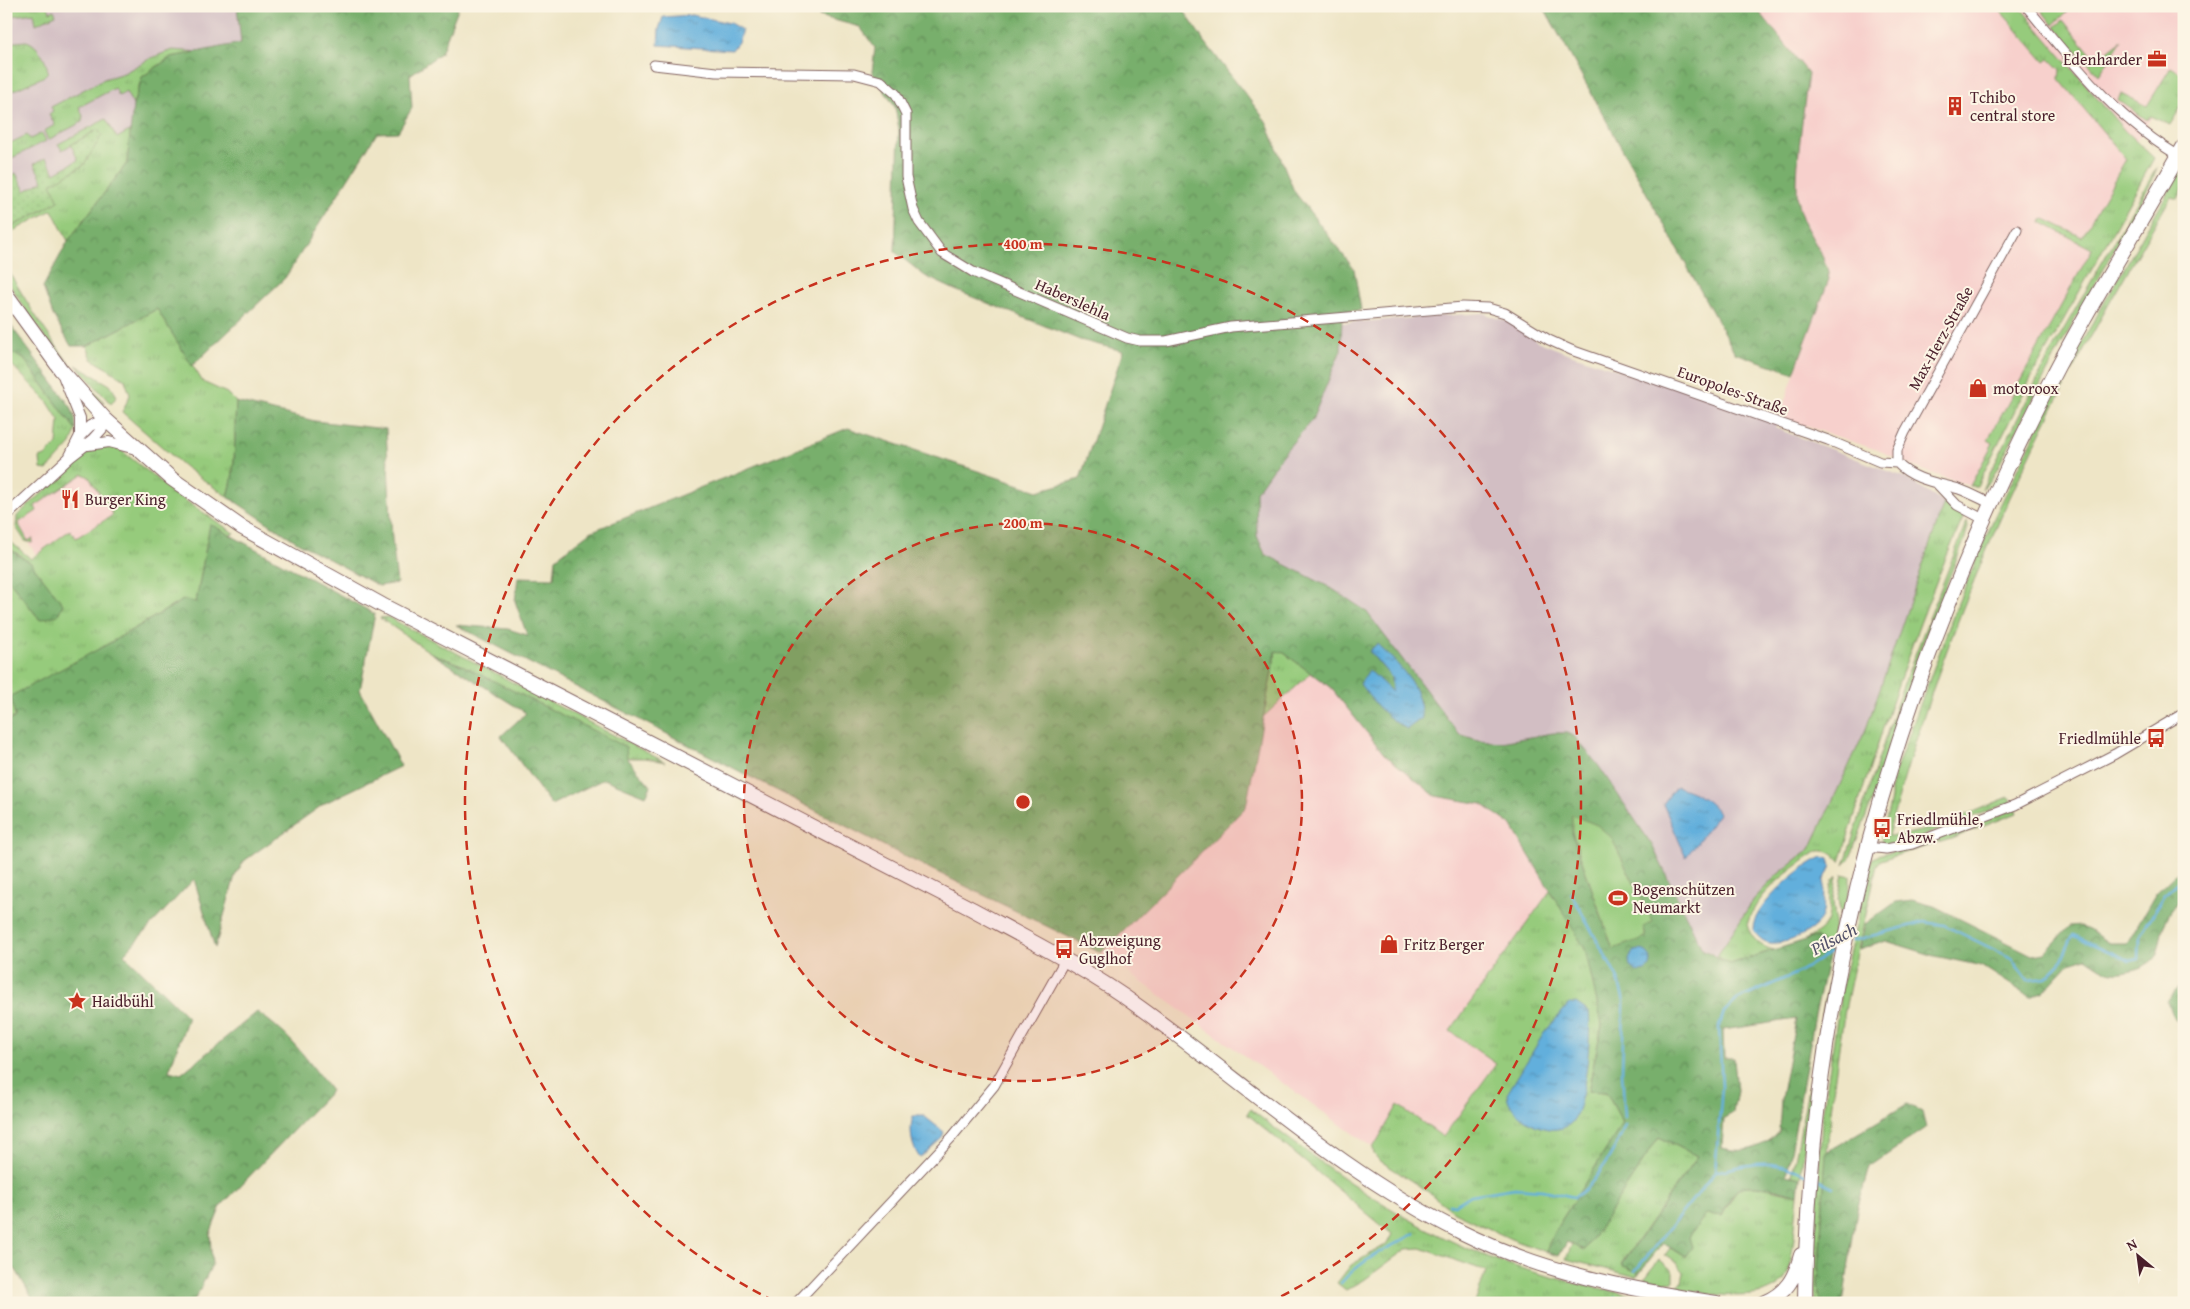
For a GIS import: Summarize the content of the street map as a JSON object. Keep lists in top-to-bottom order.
{
  "streets": {
    "street": ["Haberslehla", "Max-Herz-Straße", "Europoles-Straße"]
  },
  "crossings": [
    ["Haberslehla", "Europoles-Straße"],
    ["Max-Herz-Straße", "Europoles-Straße"]
  ],
  "water": ["Pilsach"],
  "places": {
    "office": ["Edenharder"],
    "building": ["Tchibo central store"],
    "shop": ["motoroox", "Fritz Berger"],
    "restaurant": ["Burger King"],
    "bus stop": ["Friedlmühle", "Friedlmühle, Abzw.", "Abzweigung Guglhof"],
    "sports": ["Bogenschützen Neumarkt"],
    "place": ["Haidbühl"]
  },
  "north": "top left",
  "rings": ["400 m", "200 m"]
}
